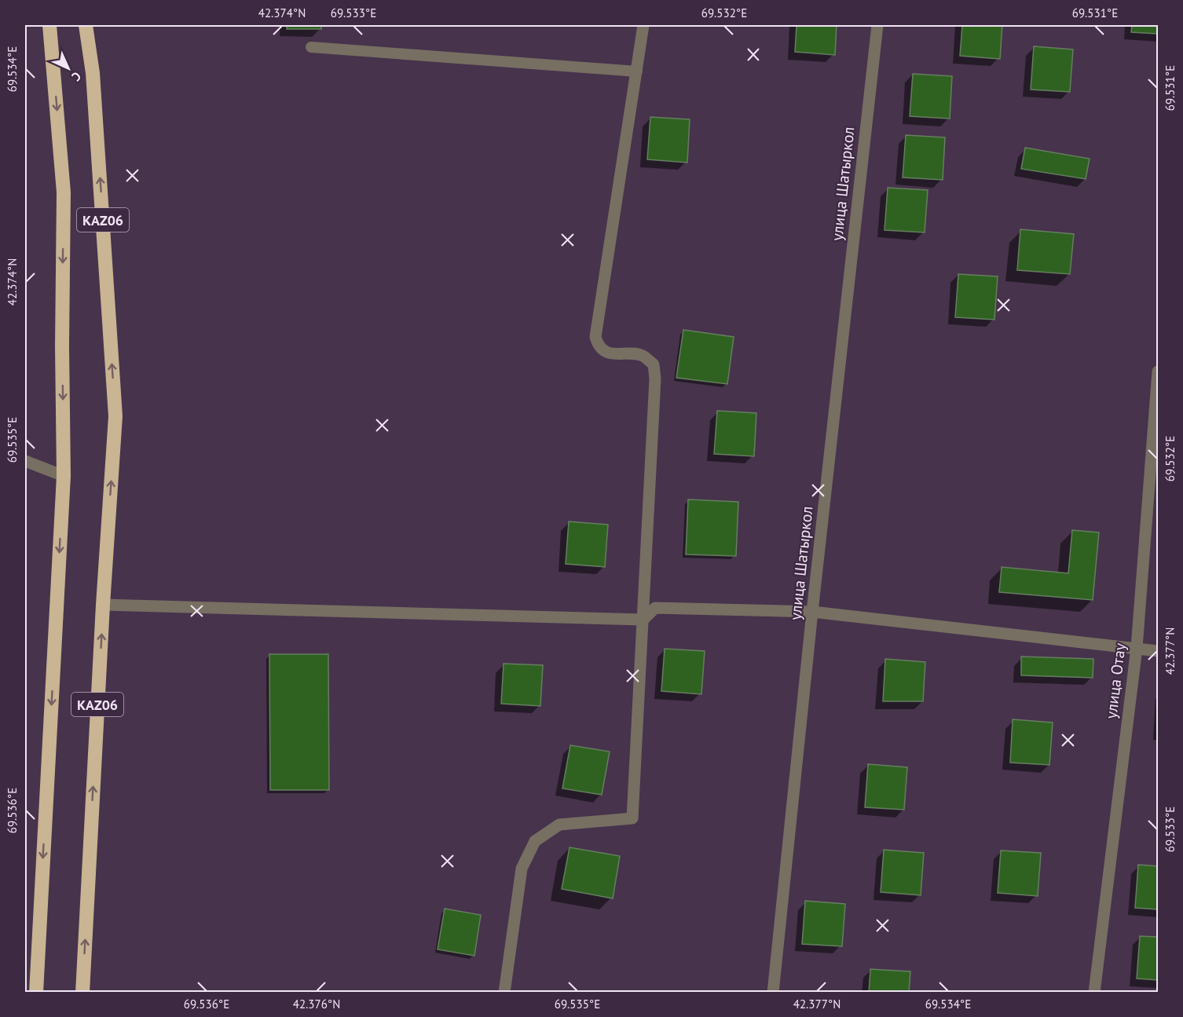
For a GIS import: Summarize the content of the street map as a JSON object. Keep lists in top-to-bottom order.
{
  "streets": {
    "highway": ["KАZ06"],
    "street": ["улица Шатыркол", "улица Отау"]
  },
  "north": "bottom right",
  "coordinates": [
    "42.374°N",
    "69.533°E",
    "69.532°E",
    "69.531°E",
    "69.534°E",
    "69.535°E",
    "42.377°N",
    "69.536°E",
    "42.376°N"
  ]
}
